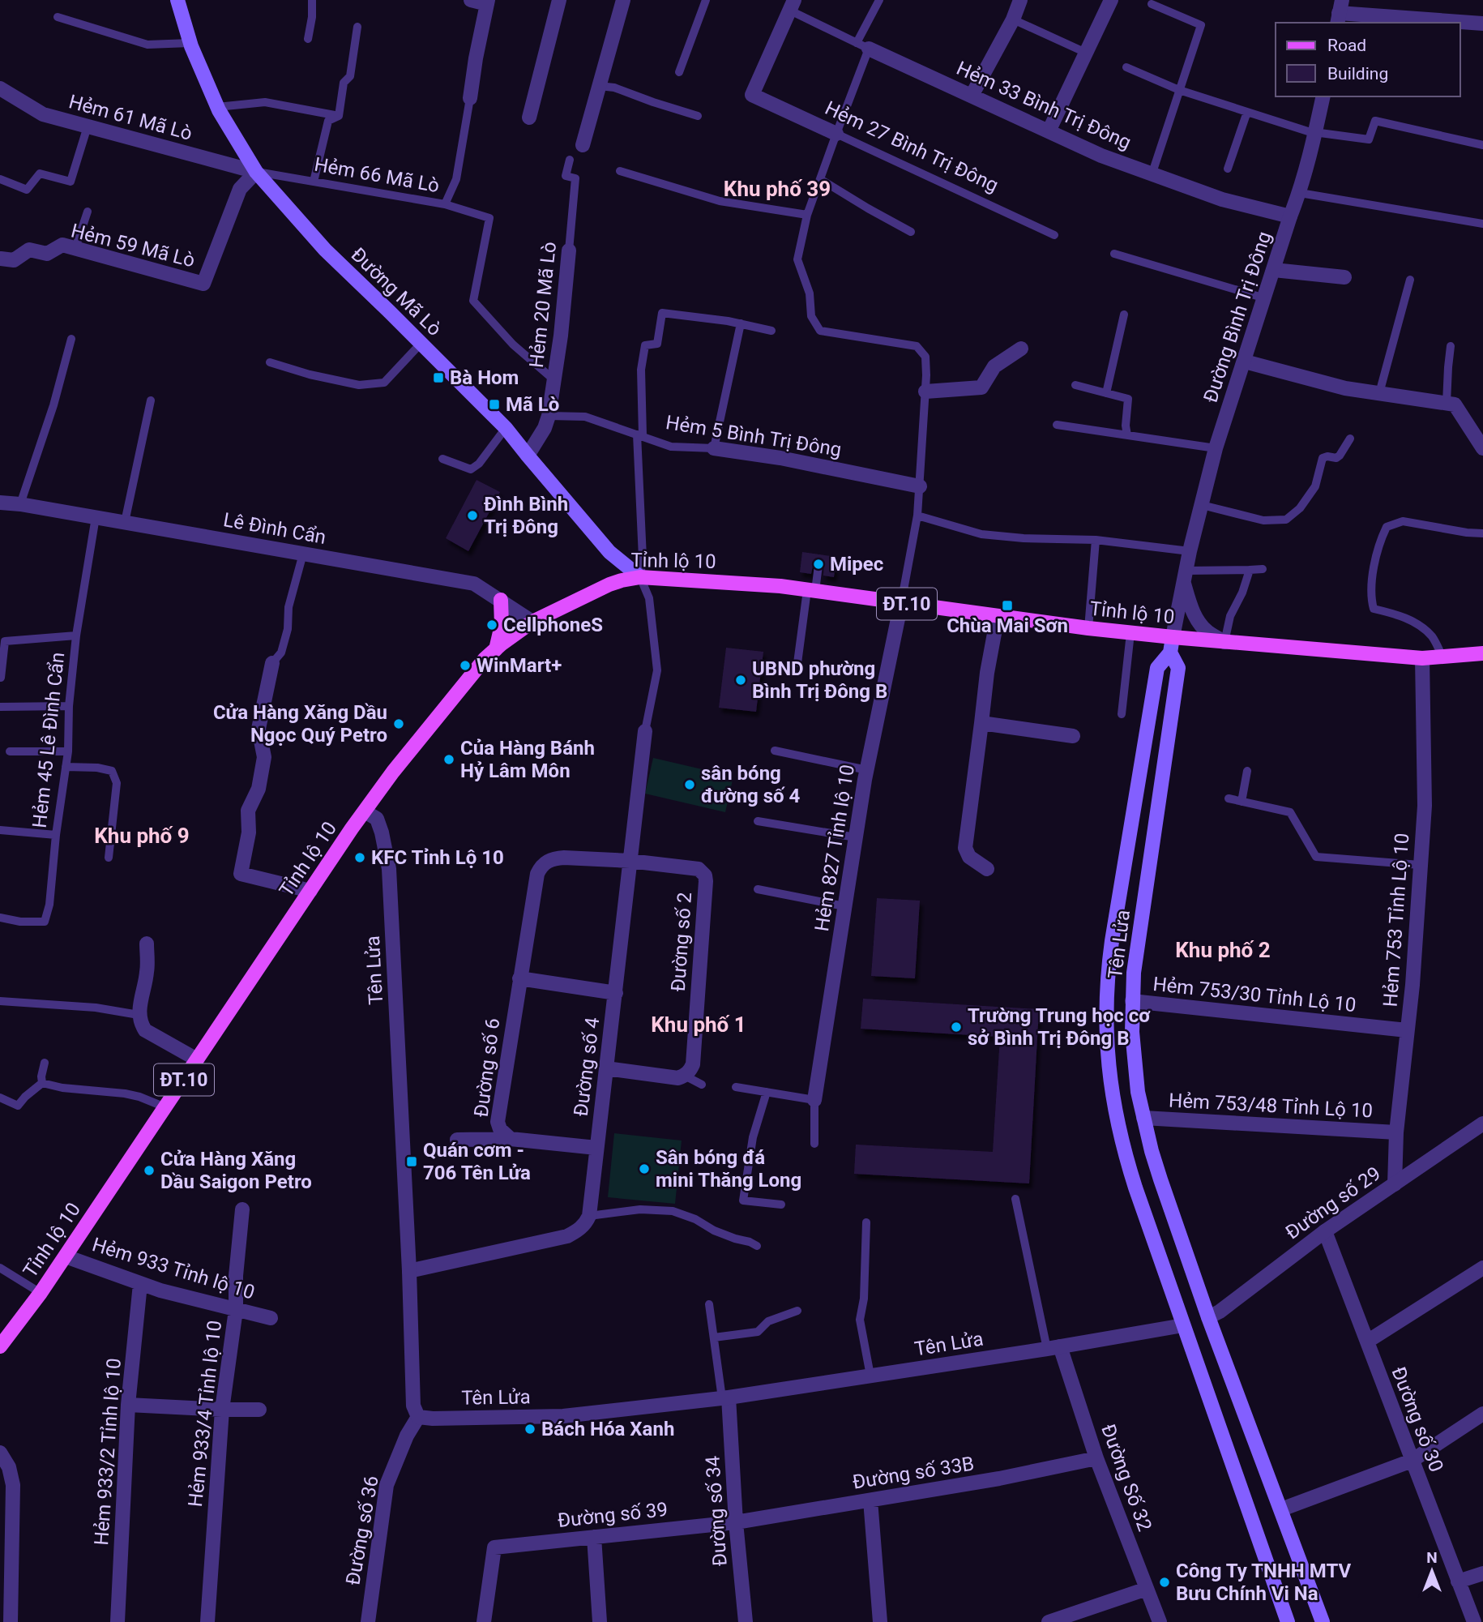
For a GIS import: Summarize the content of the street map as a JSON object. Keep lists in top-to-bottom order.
{
  "streets": {
    "main road": [
      "Đường Mã Lò",
      "Tỉnh lộ 10",
      "ĐT.10",
      "Tên Lửa"
    ],
    "street": [
      "Hẻm 33 Bình Trị Đông",
      "Hẻm 61 Mã Lò",
      "Hẻm 27 Bình Trị Đông",
      "Hẻm 59 Mã Lò",
      "Hẻm 20 Mã Lò",
      "Đường Bình Trị Đông",
      "Hẻm 5 Bình Trị Đông",
      "Lê Đình Cẩn",
      "Hẻm 827 Tỉnh lộ 10",
      "Hẻm 753 Tỉnh Lộ 10",
      "Đường số 2",
      "Hẻm 753/30 Tỉnh Lộ 10",
      "Đường số 4",
      "Đường số 6",
      "Hẻm 753/48 Tỉnh Lộ 10",
      "Đường số 29",
      "Hẻm 933 Tỉnh lộ 10",
      "Hẻm 933/4 Tỉnh lộ 10",
      "Đường số 30",
      "Hẻm 933/2 Tỉnh lộ 10",
      "Đường số 33B",
      "Đường Số 32",
      "Đường số 34",
      "Đường số 39",
      "Đường số 36"
    ],
    "lane": ["Hẻm 66 Mã Lò", "Hẻm 45 Lê Đình Cẩn"]
  },
  "crossings": [
    ["Hẻm 33 Bình Trị Đông", "Hẻm 27 Bình Trị Đông"],
    ["Hẻm 33 Bình Trị Đông", "Đường Bình Trị Đông"],
    ["Hẻm 61 Mã Lò", "Hẻm 66 Mã Lò"],
    ["Hẻm 61 Mã Lò", "Hẻm 59 Mã Lò"],
    ["Hẻm 61 Mã Lò", "Đường Mã Lò"],
    ["Hẻm 66 Mã Lò", "Hẻm 59 Mã Lò"],
    ["Hẻm 66 Mã Lò", "Đường Mã Lò"],
    ["Hẻm 66 Mã Lò", "Hẻm 20 Mã Lò"],
    ["Hẻm 59 Mã Lò", "Đường Mã Lò"],
    ["Đường Mã Lò", "Hẻm 20 Mã Lò"],
    ["Đường Mã Lò", "Tỉnh lộ 10"],
    ["Hẻm 20 Mã Lò", "Hẻm 5 Bình Trị Đông"],
    ["Đường Bình Trị Đông", "Tỉnh lộ 10"],
    ["Đường Bình Trị Đông", "Tên Lửa"],
    ["Lê Đình Cẩn", "Tỉnh lộ 10"],
    ["Lê Đình Cẩn", "Hẻm 45 Lê Đình Cẩn"],
    ["Tỉnh lộ 10", "Hẻm 827 Tỉnh lộ 10"],
    ["Tỉnh lộ 10", "Hẻm 753 Tỉnh Lộ 10"],
    ["Tỉnh lộ 10", "Tên Lửa"],
    ["Tỉnh lộ 10", "Hẻm 933 Tỉnh lộ 10"],
    ["Hẻm 753 Tỉnh Lộ 10", "Hẻm 753/30 Tỉnh Lộ 10"],
    ["Hẻm 753 Tỉnh Lộ 10", "Hẻm 753/48 Tỉnh Lộ 10"],
    ["Hẻm 753 Tỉnh Lộ 10", "Đường số 29"],
    ["Đường số 2", "Đường số 4"],
    ["Đường số 2", "Đường số 6"],
    ["Tên Lửa", "Hẻm 753/30 Tỉnh Lộ 10"],
    ["Tên Lửa", "Hẻm 753/48 Tỉnh Lộ 10"],
    ["Tên Lửa", "Đường số 29"],
    ["Tên Lửa", "Đường Số 32"],
    ["Tên Lửa", "Đường số 34"],
    ["Tên Lửa", "Đường số 36"],
    ["Đường số 4", "Đường số 6"],
    ["Đường số 29", "Đường số 30"],
    ["Hẻm 933 Tỉnh lộ 10", "Hẻm 933/4 Tỉnh lộ 10"],
    ["Hẻm 933 Tỉnh lộ 10", "Hẻm 933/2 Tỉnh lộ 10"],
    ["Đường số 33B", "Đường Số 32"],
    ["Đường số 33B", "Đường số 34"],
    ["Đường số 33B", "Đường số 39"],
    ["Đường số 34", "Đường số 39"]
  ],
  "districts": [
    "Khu phố 39",
    "Khu phố 9",
    "Khu phố 2",
    "Khu phố 1"
  ],
  "places": {
    "transit": [
      "Bà Hom",
      "Mã Lò",
      "Chùa Mai Sơn",
      "Quán cơm - 706 Tên Lửa"
    ],
    "other": [
      "Đình Bình Trị Đông",
      "Mipec",
      "CellphoneS",
      "WinMart+",
      "UBND phường Bình Trị Đông B",
      "Cửa Hàng Xăng Dầu Ngọc Quý Petro",
      "Của Hàng Bánh Hỷ Lâm Môn",
      "sân bóng đường số 4",
      "KFC Tỉnh Lộ 10",
      "Trường Trung học cơ sở Bình Trị Đông B",
      "Sân bóng đá mini Thăng Long",
      "Cửa Hàng Xăng Dầu Saigon Petro",
      "Bách Hóa Xanh",
      "Công Ty TNHH MTV Bưu Chính Vi Na"
    ]
  },
  "legend": ["Road", "Building"],
  "north": "top"
}
